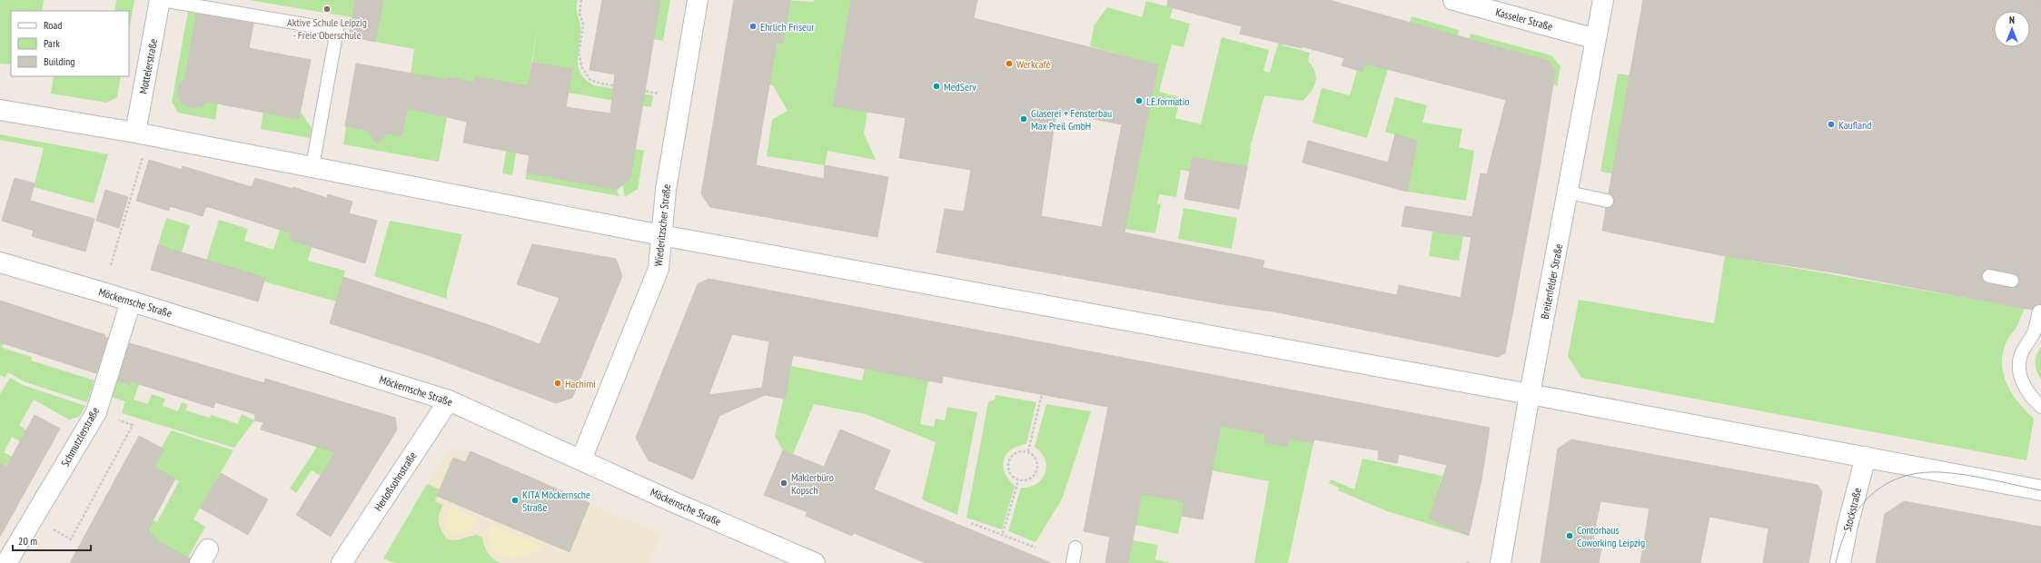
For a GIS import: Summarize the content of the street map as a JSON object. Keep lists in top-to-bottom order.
{
  "streets": {
    "street": [
      "Kasseler Straße",
      "Mottelerstraße",
      "Wiederitzscher Straße",
      "Breitenfelder Straße",
      "Möckernsche Straße",
      "Schmutzlerstraße",
      "Herloßsohnstraße",
      "Stockstraße"
    ]
  },
  "crossings": [
    ["Kasseler Straße", "Breitenfelder Straße"],
    ["Wiederitzscher Straße", "Möckernsche Straße"],
    ["Möckernsche Straße", "Schmutzlerstraße"],
    ["Möckernsche Straße", "Herloßsohnstraße"]
  ],
  "places": [
    "Aktive Schule Leipzig - Freie Oberschule",
    "Ehrlich Friseur",
    "Werkcafé",
    "MedServ",
    "LE.formatio",
    "Glaserei + Fensterbau Max Preil GmbH",
    "Kaufland",
    "Hachimi",
    "Maklerbüro Kopsch",
    "KITA Möckernsche Straße",
    "Contorhaus Coworking Leipzig"
  ],
  "legend": ["Road", "Park", "Building"],
  "scale_bar": "20 m",
  "north": "top"
}
